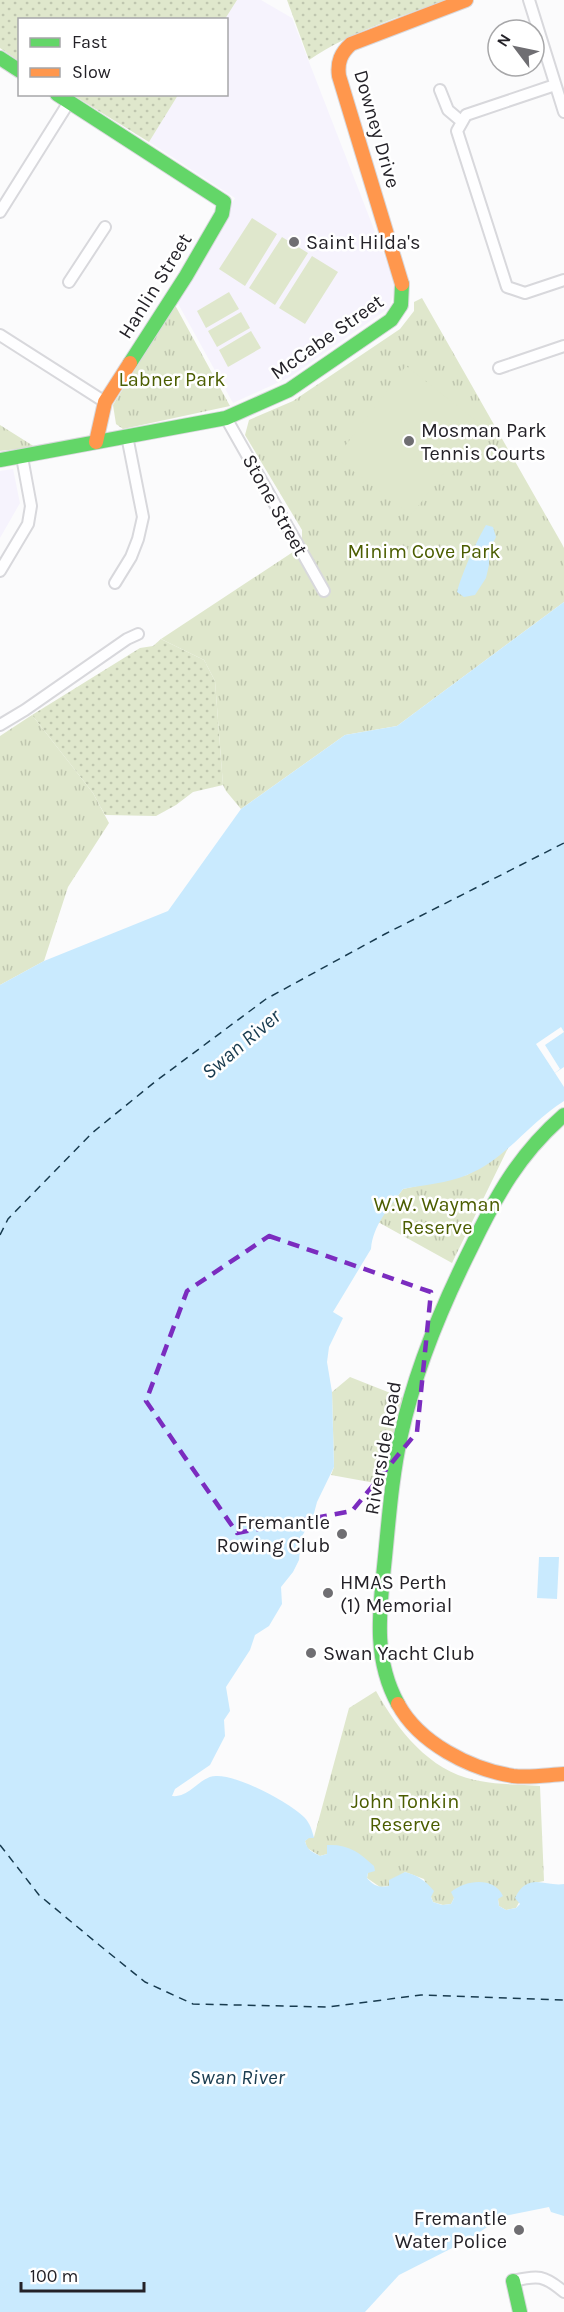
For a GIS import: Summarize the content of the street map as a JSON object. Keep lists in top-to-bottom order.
{
  "streets": {
    "street": [
      "Downey Drive",
      "Hanlin Street",
      "McCabe Street",
      "Stone Street",
      "Riverside Road"
    ]
  },
  "crossings": [
    ["Downey Drive", "McCabe Street"],
    ["Hanlin Street", "McCabe Street"],
    ["McCabe Street", "Stone Street"]
  ],
  "water": ["Swan River"],
  "parks": [
    "Labner Park",
    "Minim Cove Park",
    "W.W. Wayman Reserve",
    "John Tonkin Reserve"
  ],
  "places": [
    "Saint Hilda's",
    "Mosman Park Tennis Courts",
    "Fremantle Rowing Club",
    "HMAS Perth (1) Memorial",
    "Swan Yacht Club",
    "Fremantle Water Police"
  ],
  "legend": ["Fast", "Slow"],
  "scale_bar": "100 m",
  "north": "top left"
}
